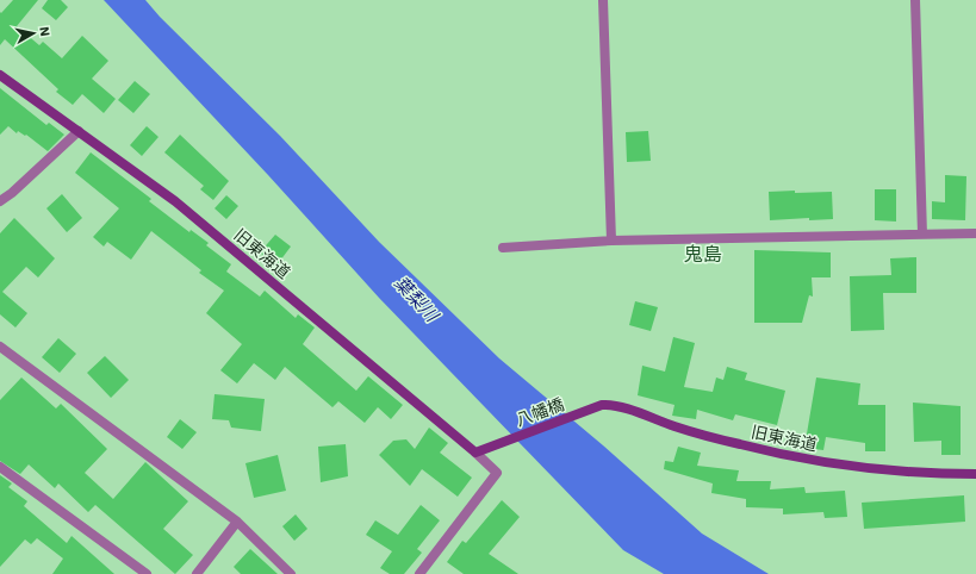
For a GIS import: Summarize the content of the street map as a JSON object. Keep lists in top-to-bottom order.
{
  "streets": {
    "main road": ["旧東海道", "八幡橋"]
  },
  "crossings": [
    ["旧東海道", "八幡橋"]
  ],
  "districts": ["鬼島"],
  "water": ["葉梨川"],
  "north": "right"
}
